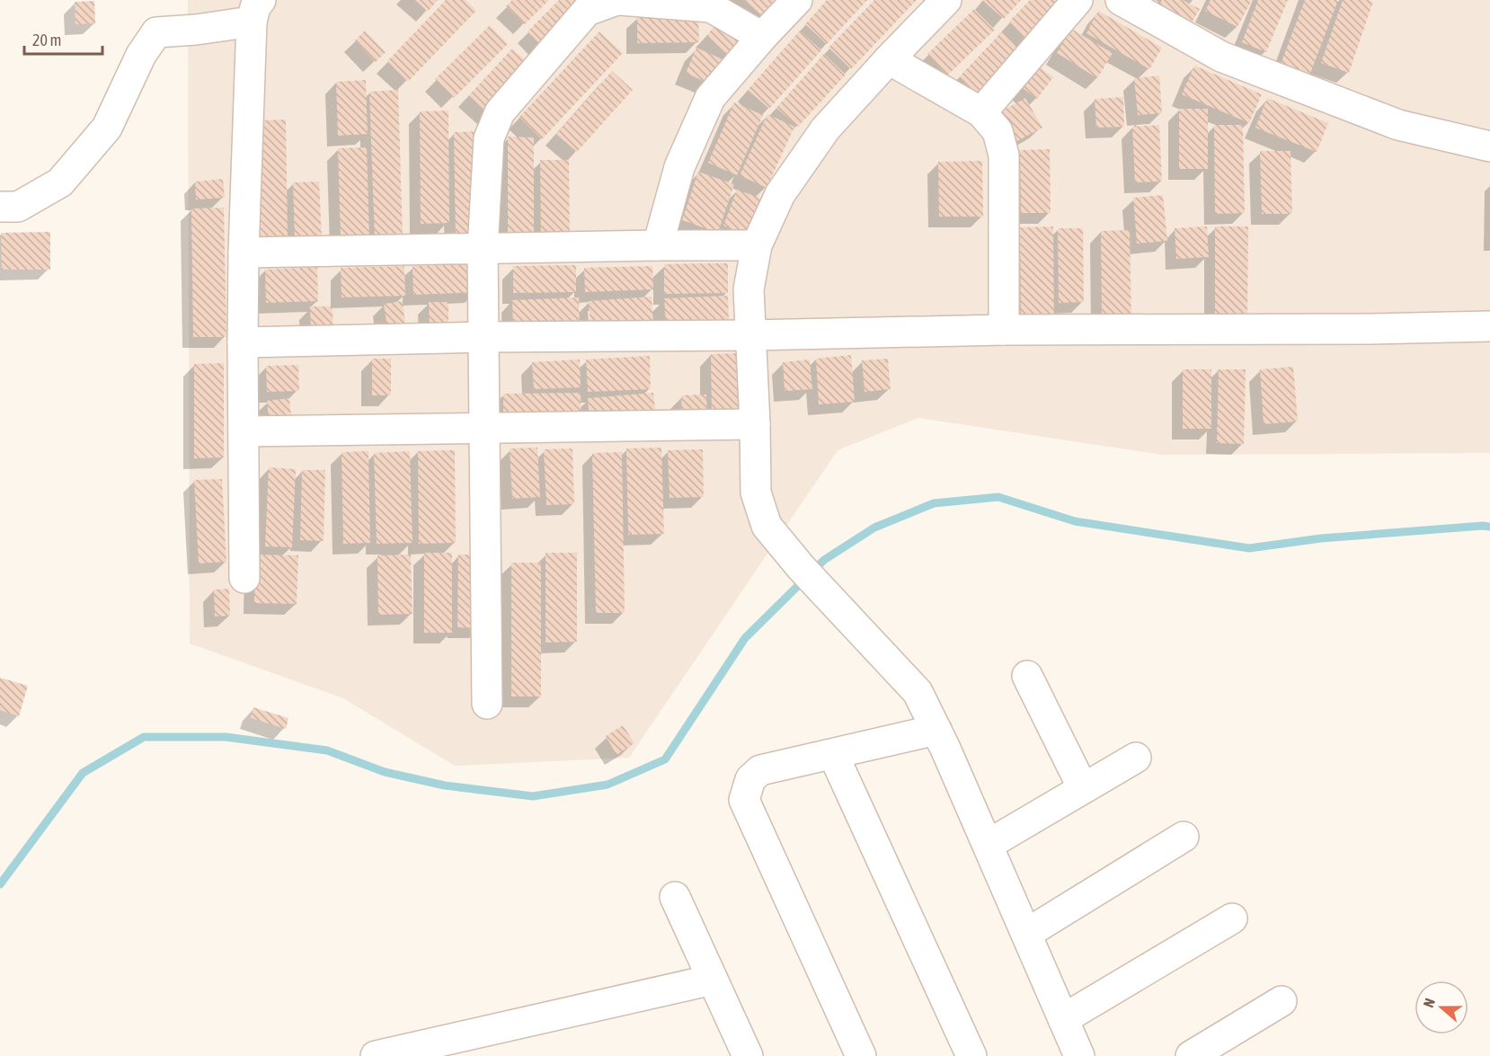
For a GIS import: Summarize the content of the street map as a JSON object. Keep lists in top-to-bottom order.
{
  "scale_bar": "20 m",
  "north": "left"
}
